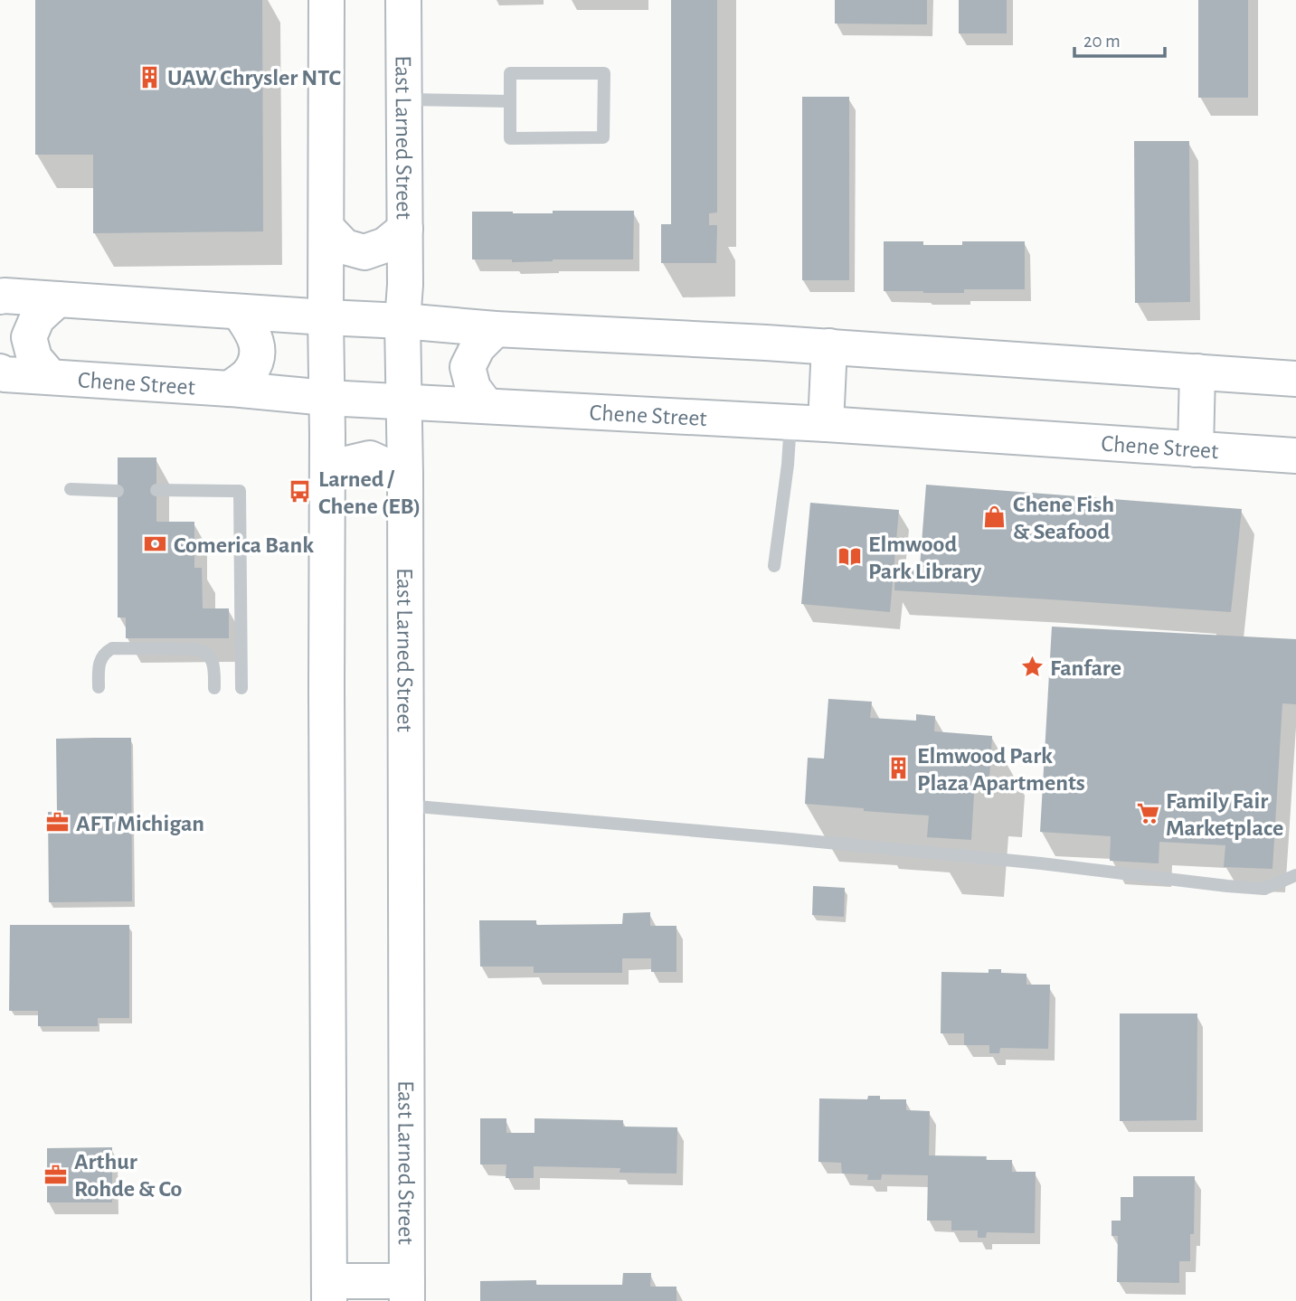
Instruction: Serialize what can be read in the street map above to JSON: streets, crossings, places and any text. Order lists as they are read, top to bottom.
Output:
{
  "streets": {
    "street": ["East Larned Street", "Chene Street"]
  },
  "crossings": [
    ["East Larned Street", "Chene Street"]
  ],
  "places": {
    "building": ["UAW Chrysler NTC", "Elmwood Park Plaza Apartments"],
    "bus stop": ["Larned / Chene (EB)"],
    "shop": ["Chene Fish & Seafood"],
    "bank": ["Comerica Bank"],
    "library": ["Elmwood Park Library"],
    "place": ["Fanfare"],
    "supermarket": ["Family Fair Marketplace"],
    "office": ["AFT Michigan", "Arthur Rohde & Co"]
  },
  "scale_bar": "20 m"
}
